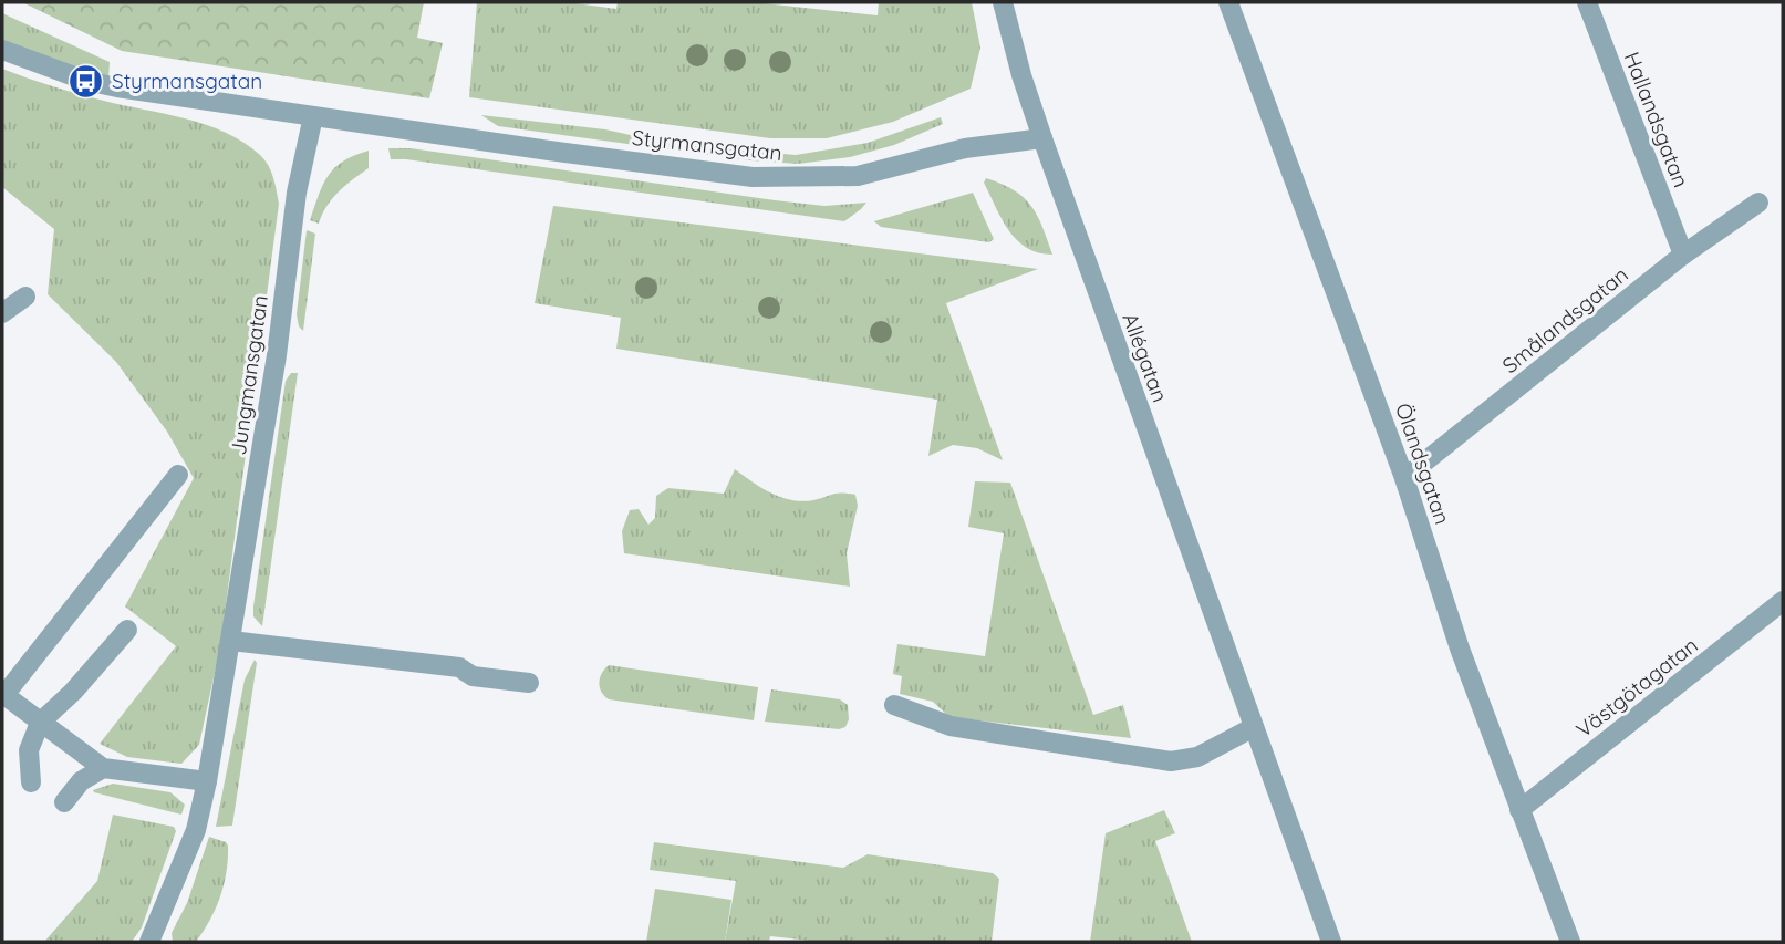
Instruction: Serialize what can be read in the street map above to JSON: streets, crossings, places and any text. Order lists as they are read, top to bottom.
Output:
{
  "streets": {
    "street": [
      "Hallandsgatan",
      "Styrmansgatan",
      "Smålandsgatan",
      "Allégatan",
      "Jungmansgatan",
      "Ölandsgatan",
      "Västgötagatan"
    ]
  },
  "crossings": [
    ["Hallandsgatan", "Smålandsgatan"],
    ["Styrmansgatan", "Allégatan"],
    ["Styrmansgatan", "Jungmansgatan"],
    ["Smålandsgatan", "Ölandsgatan"],
    ["Ölandsgatan", "Västgötagatan"]
  ],
  "places": {
    "bus stop": ["Styrmansgatan"]
  }
}
